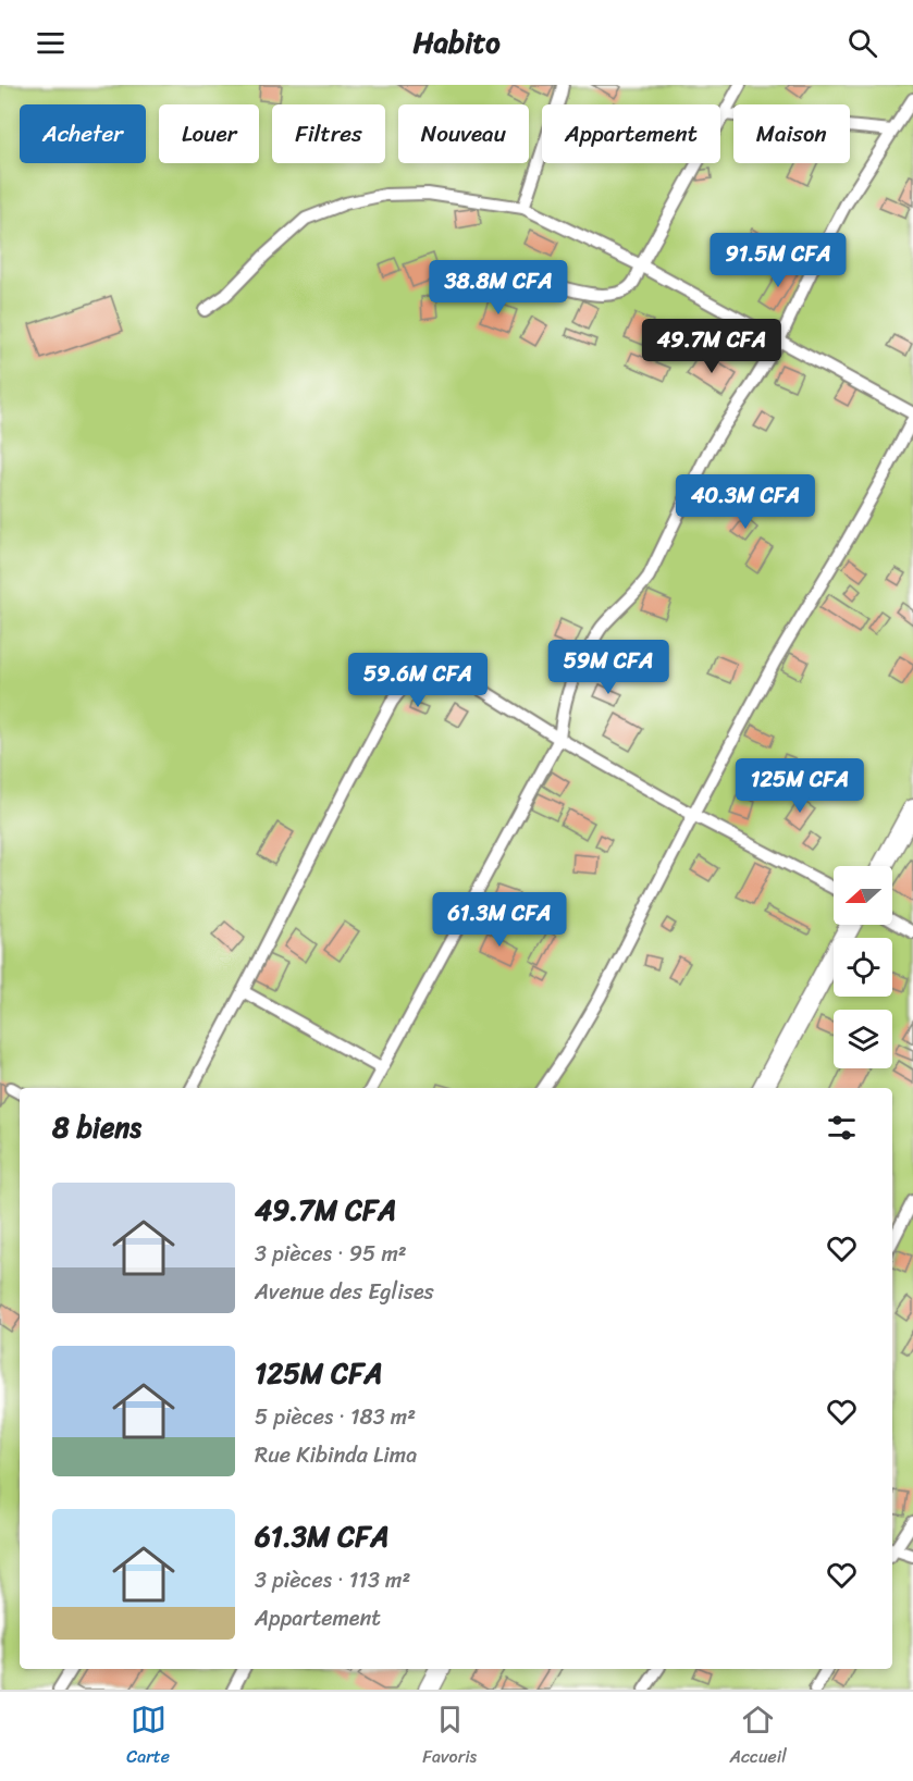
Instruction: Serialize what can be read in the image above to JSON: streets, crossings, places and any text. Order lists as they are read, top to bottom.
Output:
{
  "north": "left",
  "page": {
    "header": "Habito",
    "chip": [
      "Acheter",
      "Louer",
      "Filtres",
      "Nouveau",
      "Appartement",
      "Maison"
    ],
    "price": [
      "91.5M CFA",
      "38.8M CFA",
      "49.7M CFA",
      "40.3M CFA",
      "59M CFA",
      "59.6M CFA",
      "125M CFA",
      "61.3M CFA"
    ],
    "heading": "8 biens",
    "list": [
      {
        "name": "49.7M CFA",
        "note": "3 pièces · 95 m² · Avenue des Eglises"
      },
      {
        "name": "125M CFA",
        "note": "5 pièces · 183 m² · Rue Kibinda Lima"
      },
      {
        "name": "61.3M CFA",
        "note": "3 pièces · 113 m² · Appartement"
      }
    ],
    "tabs": ["Carte", "Favoris", "Accueil"]
  }
}
